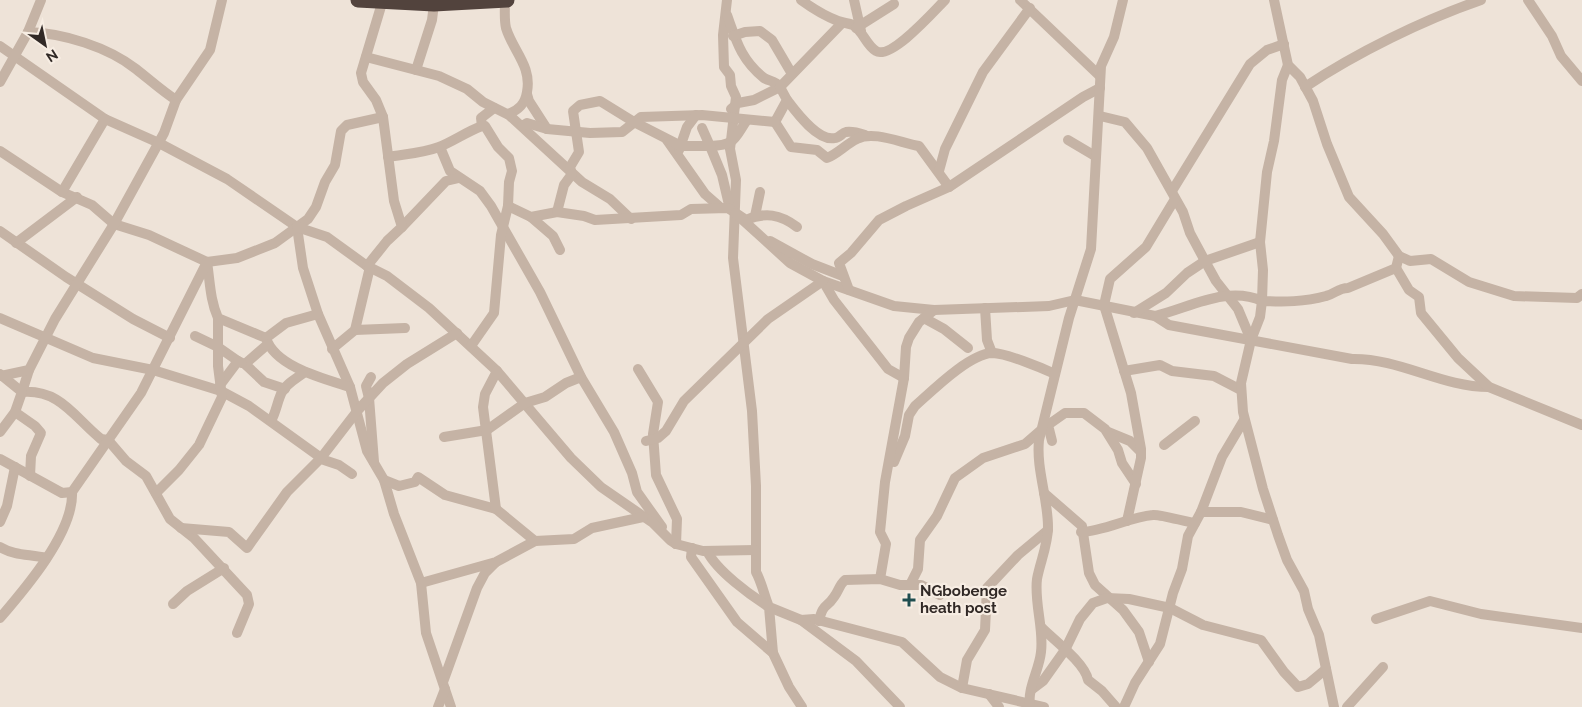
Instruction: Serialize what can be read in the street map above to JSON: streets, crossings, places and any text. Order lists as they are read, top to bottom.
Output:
{
  "places": {
    "health": ["NGbobenge heath post"]
  },
  "north": "bottom right"
}
